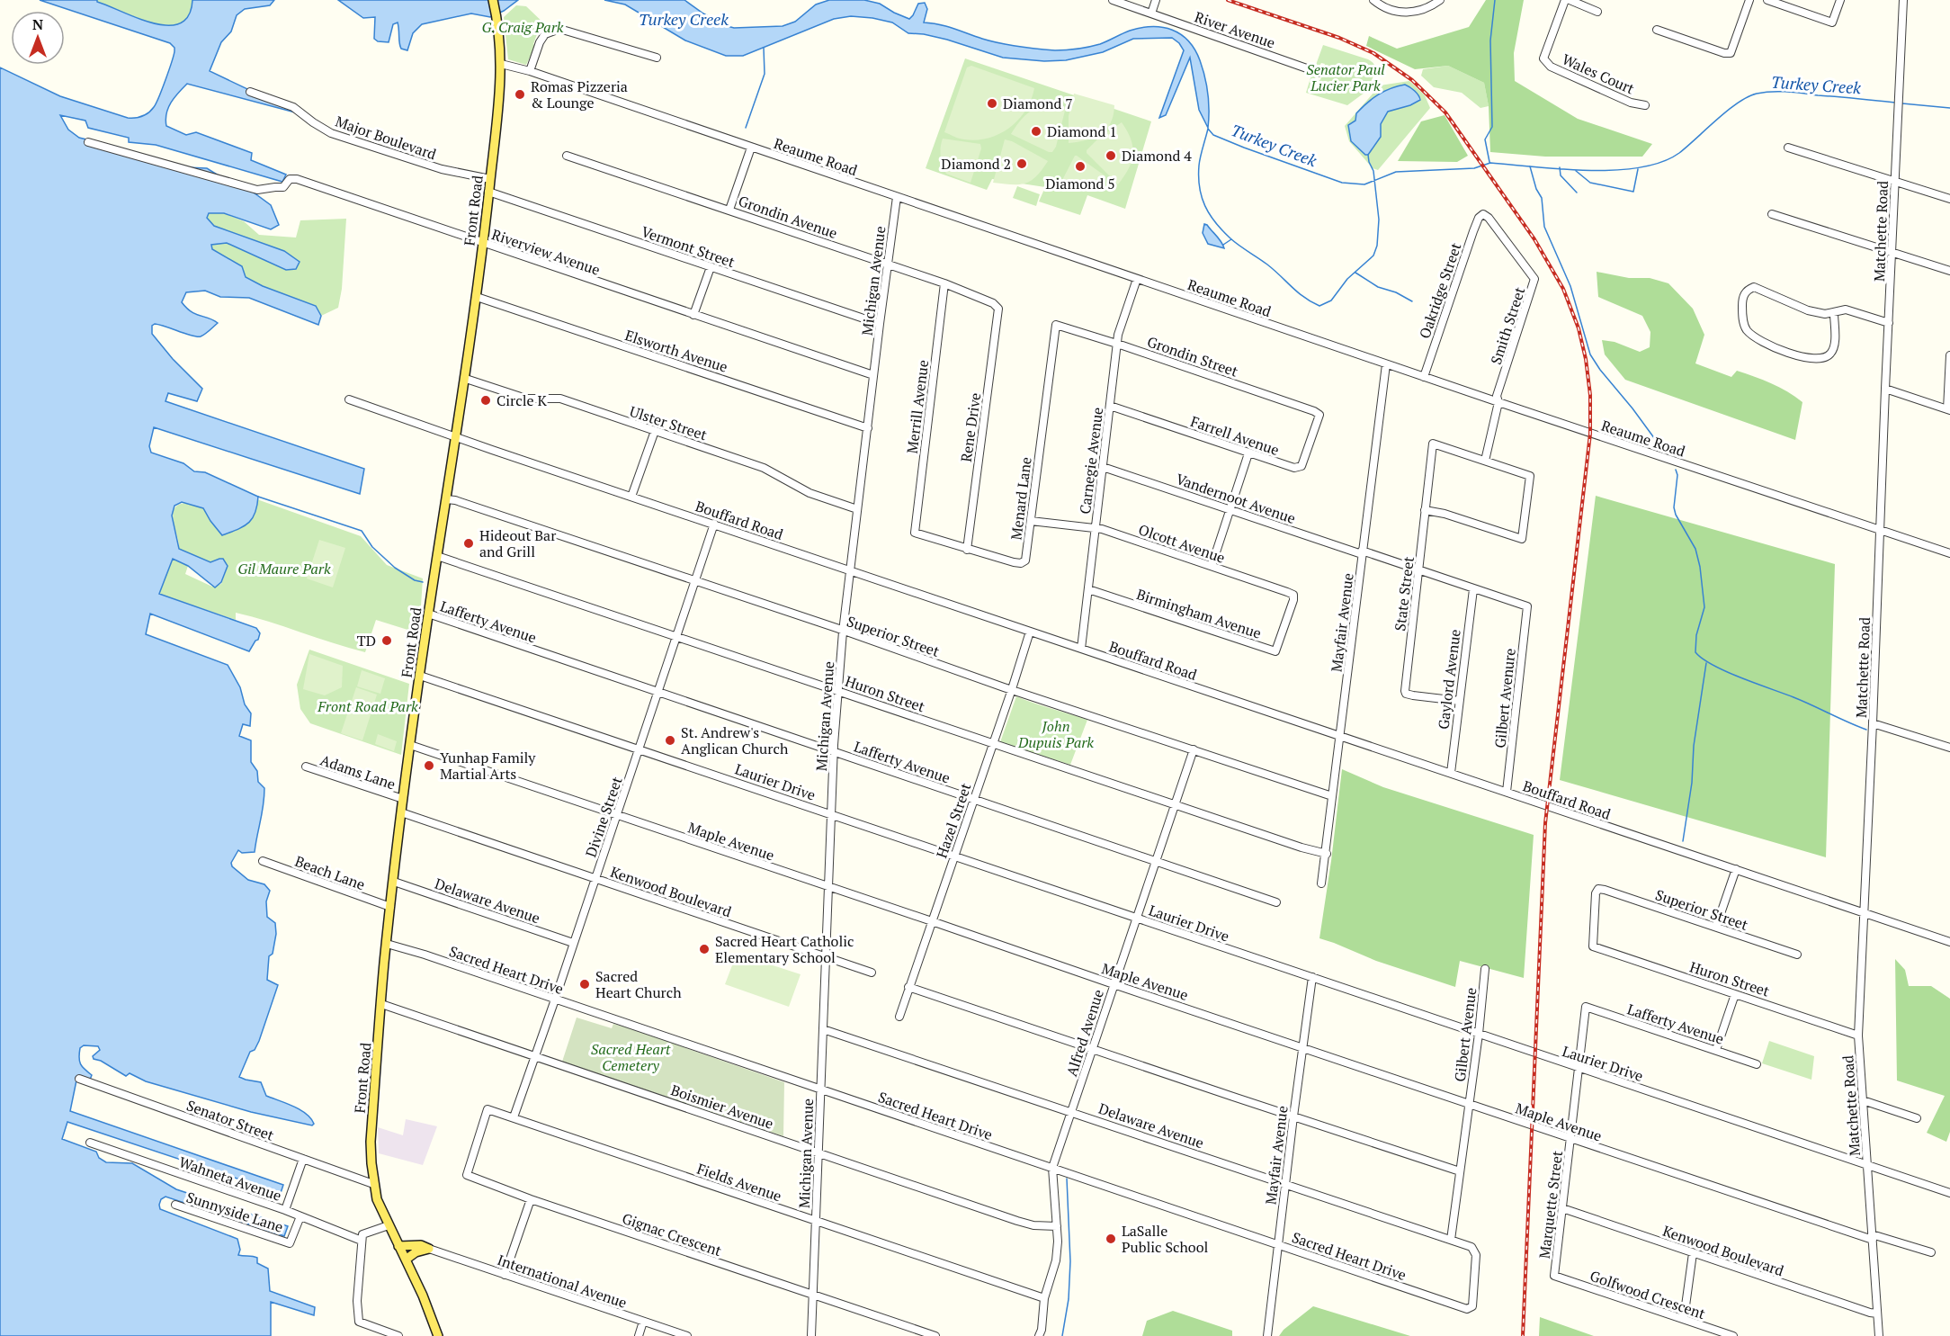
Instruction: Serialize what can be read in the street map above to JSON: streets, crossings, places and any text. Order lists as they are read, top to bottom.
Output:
{
  "streets": {
    "main road": ["Front Road"],
    "street": [
      "River Avenue",
      "Wales Court",
      "Major Boulevard",
      "Reaume Road",
      "Grondin Avenue",
      "Matchette Road",
      "Vermont Street",
      "Riverview Avenue",
      "Michigan Avenue",
      "Oakridge Street",
      "Smith Street",
      "Elsworth Avenue",
      "Grondin Street",
      "Merrill Avenue",
      "Ulster Street",
      "Rene Drive",
      "Farrell Avenue",
      "Carnegie Avenue",
      "Menard Lane",
      "Vandernoot Avenue",
      "Bouffard Road",
      "Olcott Avenue",
      "State Street",
      "Birmingham Avenue",
      "Lafferty Avenue",
      "Mayfair Avenue",
      "Superior Street",
      "Gaylord Avenue",
      "Huron Street",
      "Gilbert Avenure",
      "Adams Lane",
      "Laurier Drive",
      "Divine Street",
      "Hazel Street",
      "Maple Avenue",
      "Beach Lane",
      "Kenwood Boulevard",
      "Delaware Avenue",
      "Sacred Heart Drive",
      "Alfred Avenue",
      "Gilbert Avenue",
      "Boismier Avenue",
      "Senator Street",
      "Wahneta Avenue",
      "Fields Avenue",
      "Marquette Street",
      "Sunnyside Lane",
      "Gignac Crescent",
      "International Avenue",
      "Golfwood Crescent"
    ]
  },
  "crossings": [
    ["Major Boulevard", "Front Road"],
    ["Reaume Road", "Front Road"],
    ["Reaume Road", "Matchette Road"],
    ["Reaume Road", "Michigan Avenue"],
    ["Reaume Road", "Oakridge Street"],
    ["Reaume Road", "Smith Street"],
    ["Reaume Road", "Carnegie Avenue"],
    ["Reaume Road", "Mayfair Avenue"],
    ["Front Road", "Vermont Street"],
    ["Front Road", "Riverview Avenue"],
    ["Front Road", "Elsworth Avenue"],
    ["Front Road", "Ulster Street"],
    ["Front Road", "Bouffard Road"],
    ["Front Road", "Lafferty Avenue"],
    ["Front Road", "Superior Street"],
    ["Front Road", "Huron Street"],
    ["Front Road", "Adams Lane"],
    ["Front Road", "Laurier Drive"],
    ["Front Road", "Maple Avenue"],
    ["Front Road", "Beach Lane"],
    ["Front Road", "Kenwood Boulevard"],
    ["Front Road", "Delaware Avenue"],
    ["Front Road", "Sacred Heart Drive"],
    ["Front Road", "Boismier Avenue"],
    ["Front Road", "Senator Street"],
    ["Grondin Avenue", "Michigan Avenue"],
    ["Grondin Avenue", "Merrill Avenue"],
    ["Grondin Avenue", "Rene Drive"],
    ["Matchette Road", "Bouffard Road"],
    ["Matchette Road", "Huron Street"],
    ["Matchette Road", "Laurier Drive"],
    ["Matchette Road", "Maple Avenue"],
    ["Matchette Road", "Kenwood Boulevard"],
    ["Vermont Street", "Michigan Avenue"],
    ["Riverview Avenue", "Michigan Avenue"],
    ["Michigan Avenue", "Elsworth Avenue"],
    ["Michigan Avenue", "Ulster Street"],
    ["Michigan Avenue", "Bouffard Road"],
    ["Michigan Avenue", "Lafferty Avenue"],
    ["Michigan Avenue", "Superior Street"],
    ["Michigan Avenue", "Huron Street"],
    ["Michigan Avenue", "Laurier Drive"],
    ["Michigan Avenue", "Maple Avenue"],
    ["Michigan Avenue", "Kenwood Boulevard"],
    ["Michigan Avenue", "Delaware Avenue"],
    ["Michigan Avenue", "Sacred Heart Drive"],
    ["Michigan Avenue", "Boismier Avenue"],
    ["Michigan Avenue", "Fields Avenue"],
    ["Michigan Avenue", "Gignac Crescent"],
    ["Oakridge Street", "Smith Street"],
    ["Smith Street", "State Street"],
    ["Grondin Street", "Farrell Avenue"],
    ["Grondin Street", "Carnegie Avenue"],
    ["Grondin Street", "Menard Lane"],
    ["Merrill Avenue", "Menard Lane"],
    ["Rene Drive", "Menard Lane"],
    ["Farrell Avenue", "Carnegie Avenue"],
    ["Carnegie Avenue", "Vandernoot Avenue"],
    ["Carnegie Avenue", "Bouffard Road"],
    ["Carnegie Avenue", "Olcott Avenue"],
    ["Carnegie Avenue", "Birmingham Avenue"],
    ["Menard Lane", "Olcott Avenue"],
    ["Vandernoot Avenue", "State Street"],
    ["Vandernoot Avenue", "Mayfair Avenue"],
    ["Vandernoot Avenue", "Gaylord Avenue"],
    ["Vandernoot Avenue", "Gilbert Avenure"],
    ["Bouffard Road", "Mayfair Avenue"],
    ["Bouffard Road", "Gaylord Avenue"],
    ["Bouffard Road", "Gilbert Avenure"],
    ["Bouffard Road", "Divine Street"],
    ["Bouffard Road", "Hazel Street"],
    ["Olcott Avenue", "Birmingham Avenue"],
    ["State Street", "Gaylord Avenue"],
    ["Lafferty Avenue", "Divine Street"],
    ["Lafferty Avenue", "Hazel Street"],
    ["Lafferty Avenue", "Alfred Avenue"],
    ["Lafferty Avenue", "Marquette Street"],
    ["Mayfair Avenue", "Superior Street"],
    ["Mayfair Avenue", "Huron Street"],
    ["Mayfair Avenue", "Laurier Drive"],
    ["Mayfair Avenue", "Maple Avenue"],
    ["Mayfair Avenue", "Delaware Avenue"],
    ["Mayfair Avenue", "Sacred Heart Drive"],
    ["Superior Street", "Huron Street"],
    ["Superior Street", "Divine Street"],
    ["Superior Street", "Hazel Street"],
    ["Superior Street", "Alfred Avenue"],
    ["Huron Street", "Divine Street"],
    ["Huron Street", "Hazel Street"],
    ["Huron Street", "Alfred Avenue"],
    ["Laurier Drive", "Divine Street"],
    ["Laurier Drive", "Hazel Street"],
    ["Laurier Drive", "Alfred Avenue"],
    ["Laurier Drive", "Gilbert Avenue"],
    ["Laurier Drive", "Marquette Street"],
    ["Divine Street", "Maple Avenue"],
    ["Divine Street", "Kenwood Boulevard"],
    ["Divine Street", "Delaware Avenue"],
    ["Divine Street", "Sacred Heart Drive"],
    ["Divine Street", "Boismier Avenue"],
    ["Divine Street", "Fields Avenue"],
    ["Hazel Street", "Maple Avenue"],
    ["Maple Avenue", "Alfred Avenue"],
    ["Maple Avenue", "Gilbert Avenue"],
    ["Maple Avenue", "Marquette Street"],
    ["Kenwood Boulevard", "Marquette Street"],
    ["Delaware Avenue", "Sacred Heart Drive"],
    ["Delaware Avenue", "Alfred Avenue"],
    ["Delaware Avenue", "Gilbert Avenue"],
    ["Sacred Heart Drive", "Alfred Avenue"],
    ["Alfred Avenue", "Boismier Avenue"],
    ["Alfred Avenue", "Fields Avenue"],
    ["Wahneta Avenue", "Sunnyside Lane"],
    ["Fields Avenue", "Gignac Crescent"],
    ["Marquette Street", "Golfwood Crescent"]
  ],
  "water": ["Turkey Creek"],
  "parks": [
    "G. Craig Park",
    "Senator Paul Lucier Park",
    "Gil Maure Park",
    "Front Road Park",
    "John Dupuis Park",
    "Sacred Heart Cemetery"
  ],
  "places": [
    "Romas Pizzeria & Lounge",
    "Diamond 7",
    "Diamond 1",
    "Diamond 4",
    "Diamond 2",
    "Diamond 5",
    "Circle K",
    "Hideout Bar and Grill",
    "TD",
    "St. Andrew's Anglican Church",
    "Yunhap Family Martial Arts",
    "Sacred Heart Catholic Elementary School",
    "Sacred Heart Church",
    "LaSalle Public School"
  ],
  "north": "top"
}
